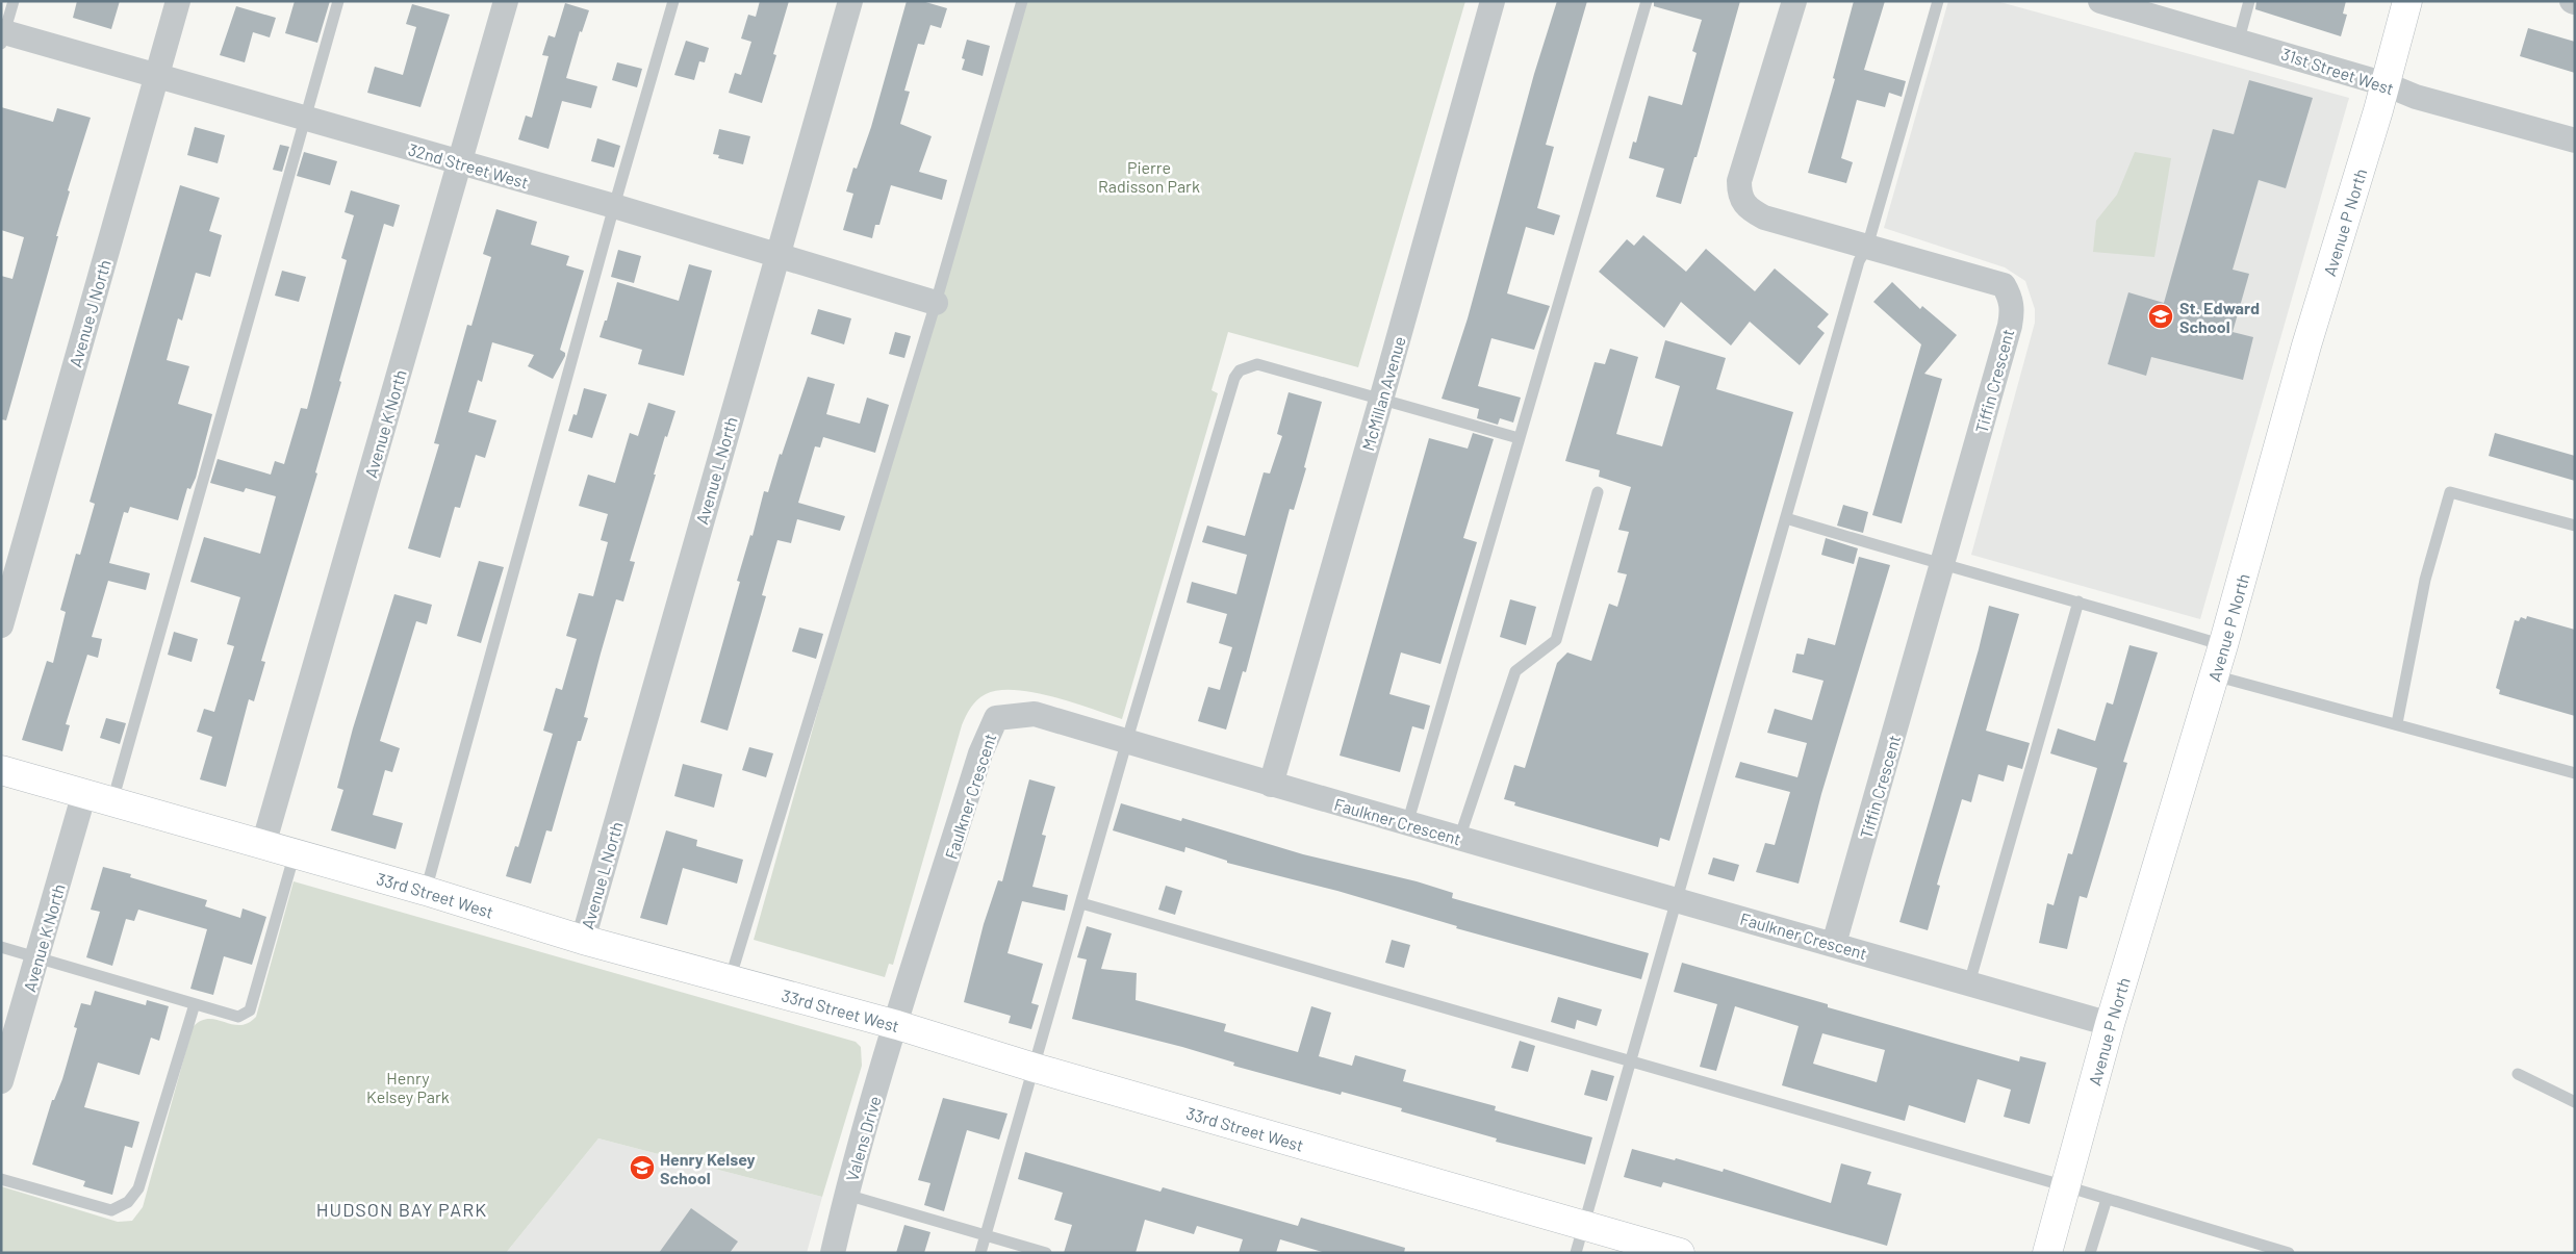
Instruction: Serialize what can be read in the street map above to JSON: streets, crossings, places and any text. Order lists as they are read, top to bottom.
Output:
{
  "streets": {
    "main road": ["Avenue P North", "33rd Street West"],
    "street": [
      "31st Street West",
      "32nd Street West",
      "Avenue J North",
      "Tiffin Crescent",
      "McMillan Avenue",
      "Avenue K North",
      "Avenue L North",
      "Faulkner Crescent",
      "Valens Drive"
    ]
  },
  "crossings": [
    ["31st Street West", "Avenue P North"],
    ["32nd Street West", "Avenue J North"],
    ["32nd Street West", "Avenue K North"],
    ["32nd Street West", "Avenue L North"],
    ["Avenue P North", "Faulkner Crescent"],
    ["Tiffin Crescent", "Faulkner Crescent"],
    ["McMillan Avenue", "Faulkner Crescent"],
    ["Avenue K North", "33rd Street West"],
    ["Avenue L North", "33rd Street West"],
    ["Faulkner Crescent", "33rd Street West"],
    ["Faulkner Crescent", "Valens Drive"],
    ["33rd Street West", "Valens Drive"]
  ],
  "districts": ["HUDSON BAY PARK"],
  "parks": ["Pierre Radisson Park", "Henry Kelsey Park"],
  "places": {
    "school or university": ["St. Edward School", "Henry Kelsey School"]
  }
}
